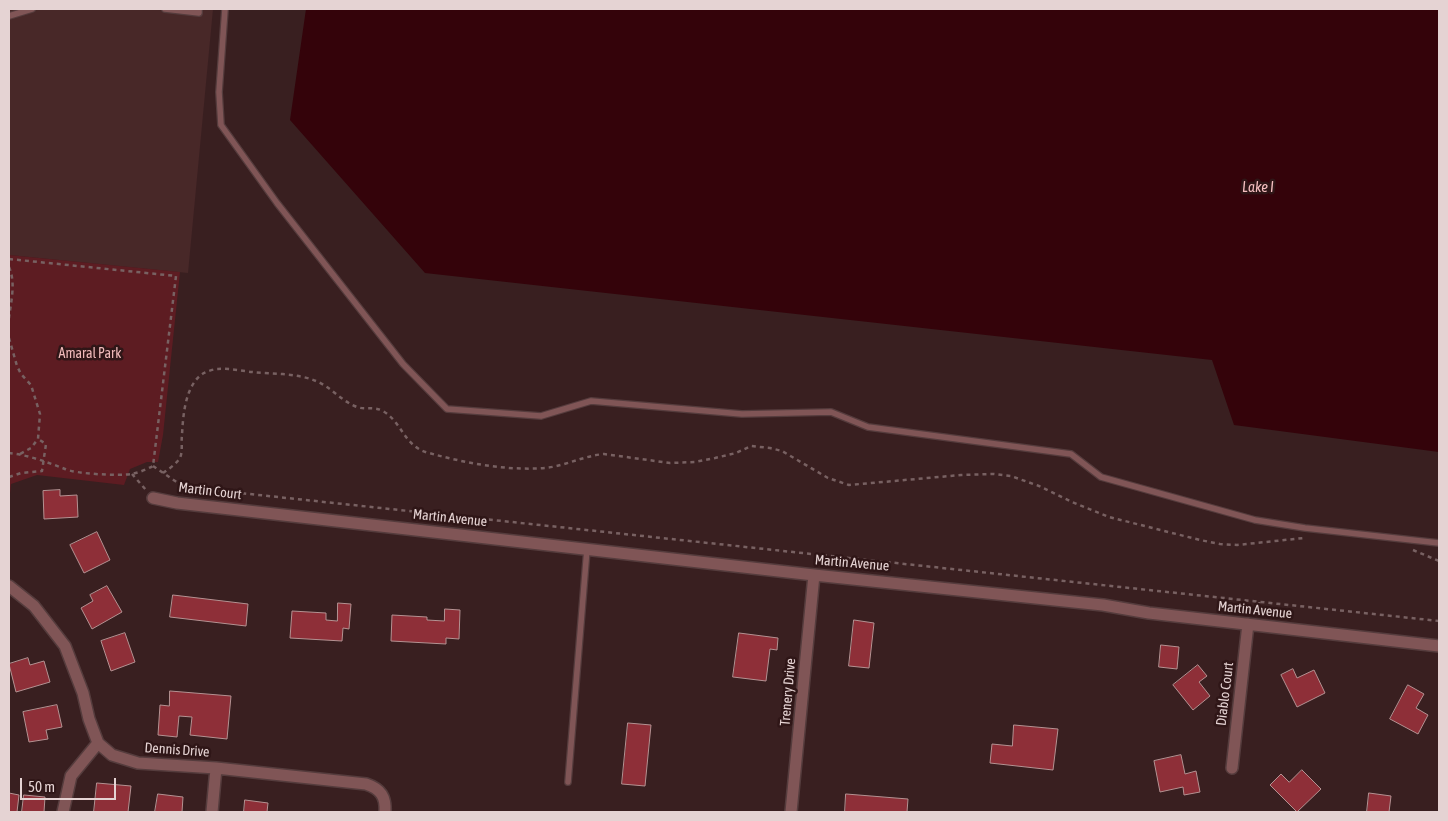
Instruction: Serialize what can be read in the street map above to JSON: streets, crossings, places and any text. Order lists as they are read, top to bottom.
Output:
{
  "streets": {
    "street": [
      "Martin Court",
      "Martin Avenue",
      "Trenery Drive",
      "Diablo Court",
      "Dennis Drive"
    ]
  },
  "crossings": [
    ["Martin Court", "Martin Avenue"],
    ["Martin Avenue", "Trenery Drive"],
    ["Martin Avenue", "Diablo Court"]
  ],
  "water": ["Lake I"],
  "parks": ["Amaral Park"],
  "scale_bar": "50 m"
}
